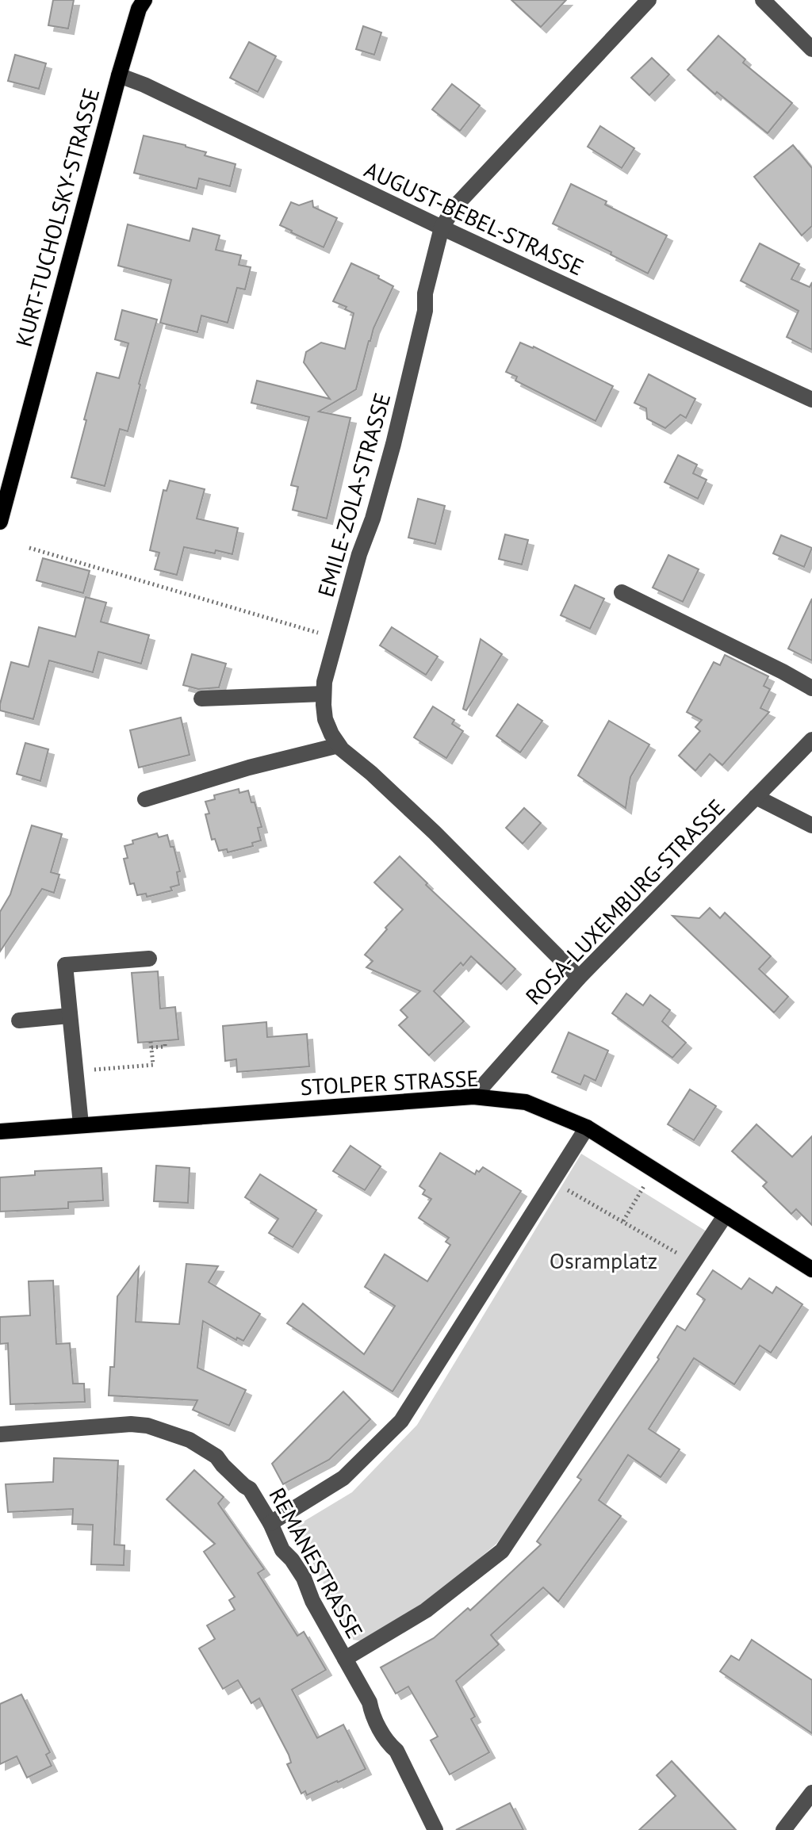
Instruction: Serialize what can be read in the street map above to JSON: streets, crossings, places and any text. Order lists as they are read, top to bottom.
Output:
{
  "streets": {
    "main road": ["KURT-TUCHOLSKY-STRASSE", "STOLPER STRASSE"],
    "street": [
      "AUGUST-BEBEL-STRASSE",
      "EMILE-ZOLA-STRASSE",
      "ROSA-LUXEMBURG-STRASSE",
      "REMANESTRASSE"
    ]
  },
  "crossings": [
    ["KURT-TUCHOLSKY-STRASSE", "AUGUST-BEBEL-STRASSE"],
    ["AUGUST-BEBEL-STRASSE", "EMILE-ZOLA-STRASSE"],
    ["EMILE-ZOLA-STRASSE", "ROSA-LUXEMBURG-STRASSE"],
    ["ROSA-LUXEMBURG-STRASSE", "STOLPER STRASSE"]
  ],
  "parks": ["Osramplatz"]
}
